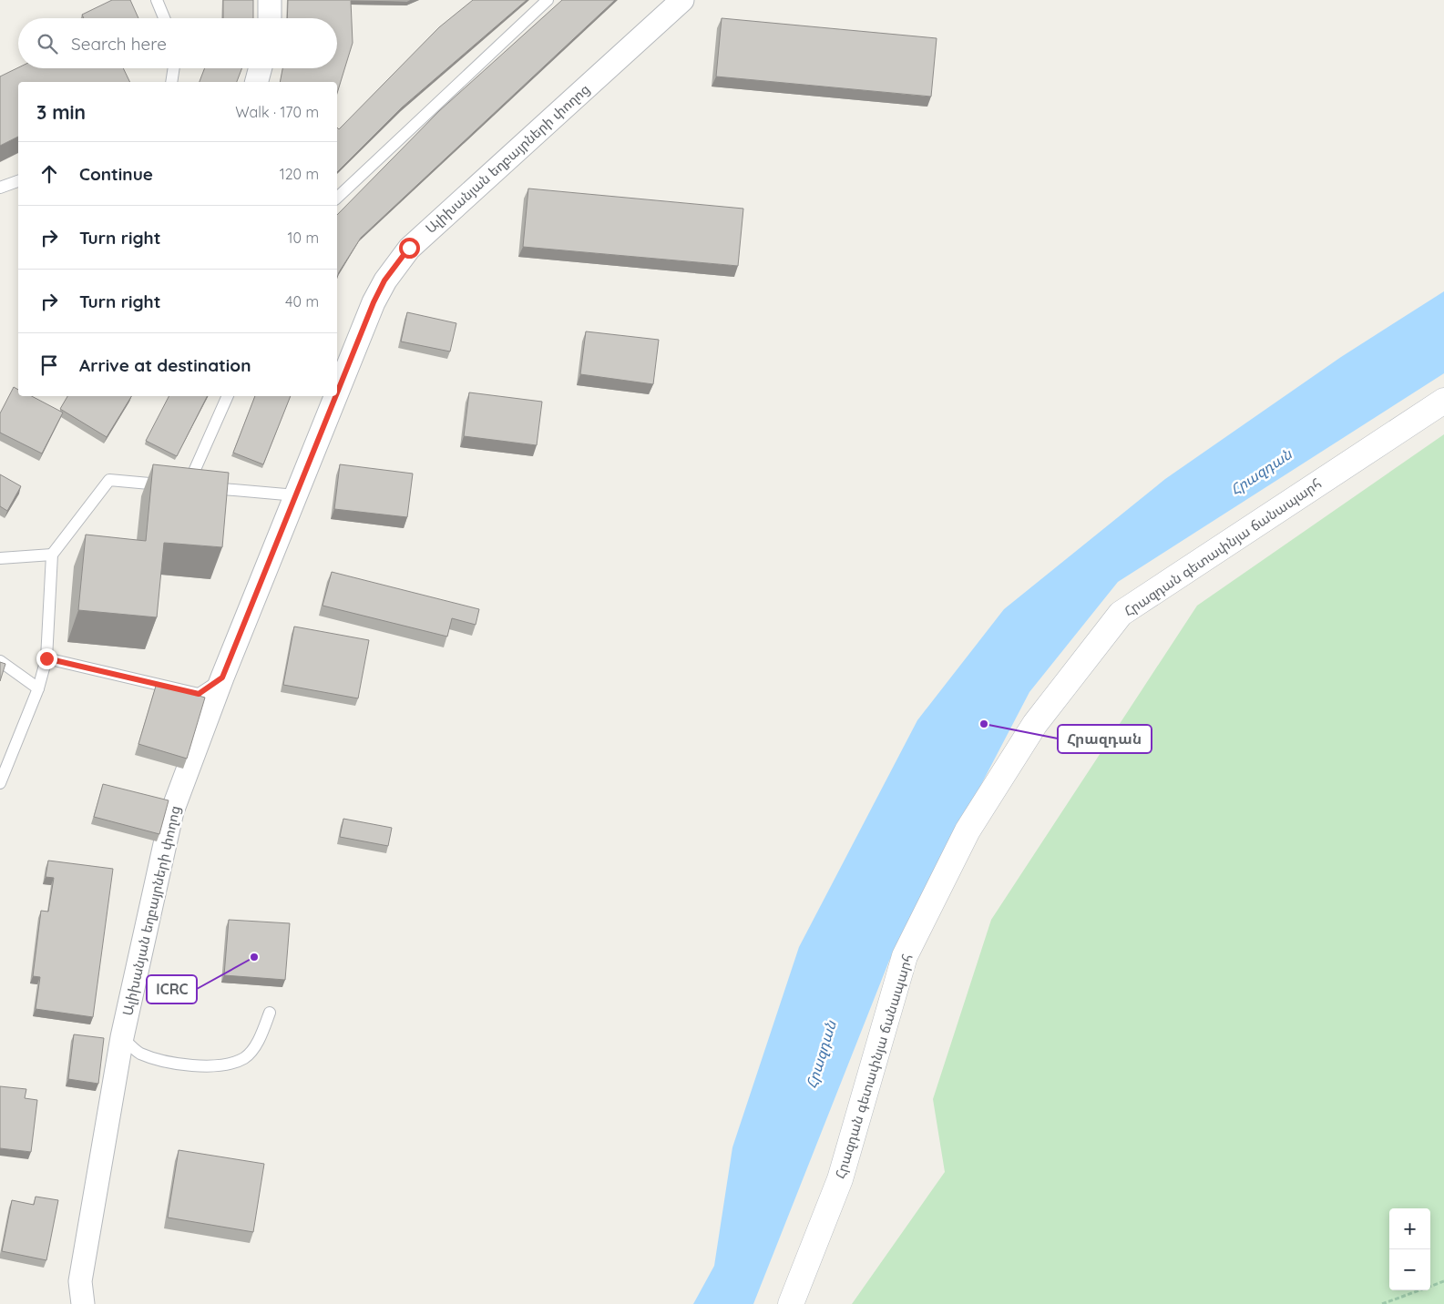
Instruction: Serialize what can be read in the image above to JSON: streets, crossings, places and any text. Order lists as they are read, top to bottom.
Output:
{
  "streets": {
    "street": ["Ալիխանյան եղբայրների փողոց", "Հրազդան գետափնյա ճանապարհ"]
  },
  "water": ["Հրազդան"],
  "places": ["Հրազդան", "ICRC"],
  "page": {
    "search": "Search here",
    "heading": ["3 min", "Walk · 170 m"],
    "list": [
      ["Continue", "120 m"],
      ["Turn right", "10 m"],
      ["Turn right", "40 m"],
      "Arrive at destination"
    ],
    "map_buttons": ["+", "−"]
  }
}
